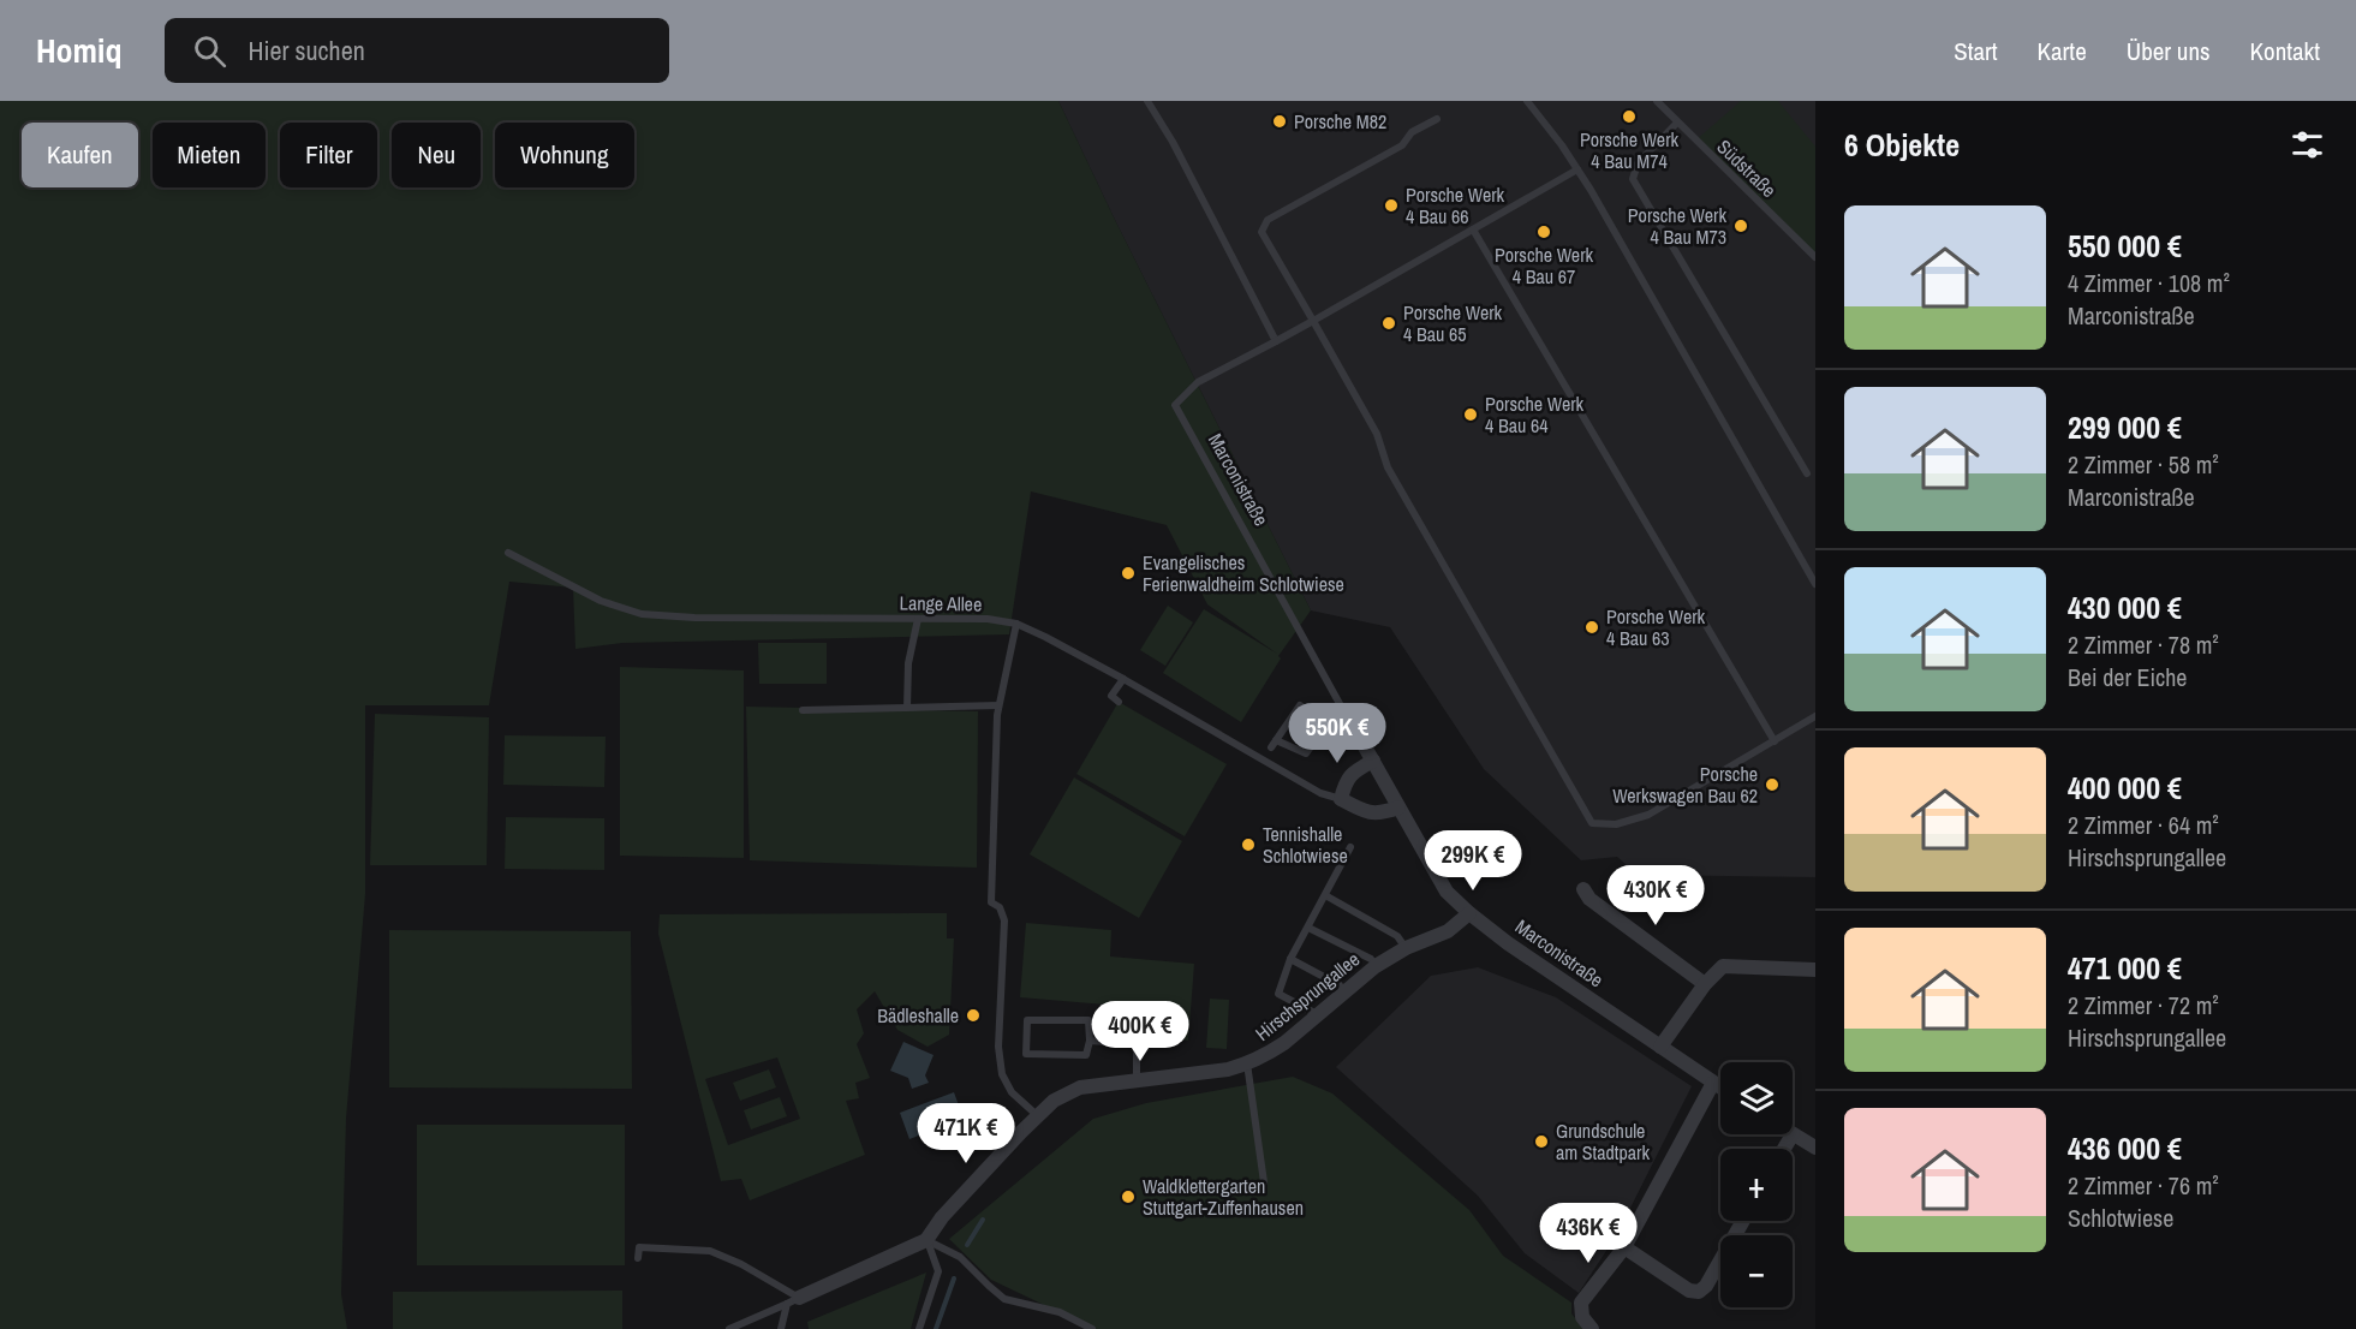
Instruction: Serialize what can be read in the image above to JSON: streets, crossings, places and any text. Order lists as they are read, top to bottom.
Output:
{
  "streets": {
    "street": ["Marconistraße", "Hirschsprungallee"],
    "lane": ["Südstraße", "Lange Allee"]
  },
  "crossings": [
    ["Marconistraße", "Hirschsprungallee"]
  ],
  "places": [
    "Porsche Werk 4 Bau M74",
    "Porsche M82",
    "Porsche Werk 4 Bau 66",
    "Porsche Werk 4 Bau M73",
    "Porsche Werk 4 Bau 67",
    "Porsche Werk 4 Bau 65",
    "Porsche Werk 4 Bau 64",
    "Evangelisches Ferienwaldheim Schlotwiese",
    "Porsche Werk 4 Bau 63",
    "Porsche Werkswagen Bau 62",
    "Tennishalle Schlotwiese",
    "Bädleshalle",
    "Grundschule am Stadtpark",
    "Waldklettergarten Stuttgart-Zuffenhausen"
  ],
  "page": {
    "header": "Homiq",
    "search": "Hier suchen",
    "nav": [
      "Start",
      "Karte",
      "Über uns",
      "Kontakt"
    ],
    "heading": "6 Objekte",
    "chip": [
      "Kaufen",
      "Mieten",
      "Filter",
      "Neu",
      "Wohnung"
    ],
    "list": [
      {
        "name": "550 000 €",
        "note": "4 Zimmer · 108 m² · Marconistraße"
      },
      {
        "name": "299 000 €",
        "note": "2 Zimmer · 58 m² · Marconistraße"
      },
      {
        "name": "430 000 €",
        "note": "2 Zimmer · 78 m² · Bei der Eiche"
      },
      {
        "name": "400 000 €",
        "note": "2 Zimmer · 64 m² · Hirschsprungallee"
      },
      {
        "name": "471 000 €",
        "note": "2 Zimmer · 72 m² · Hirschsprungallee"
      },
      {
        "name": "436 000 €",
        "note": "2 Zimmer · 76 m² · Schlotwiese"
      }
    ],
    "price": [
      "550K €",
      "299K €",
      "430K €",
      "400K €",
      "471K €",
      "436K €"
    ],
    "map_buttons": ["+", "−"]
  }
}
